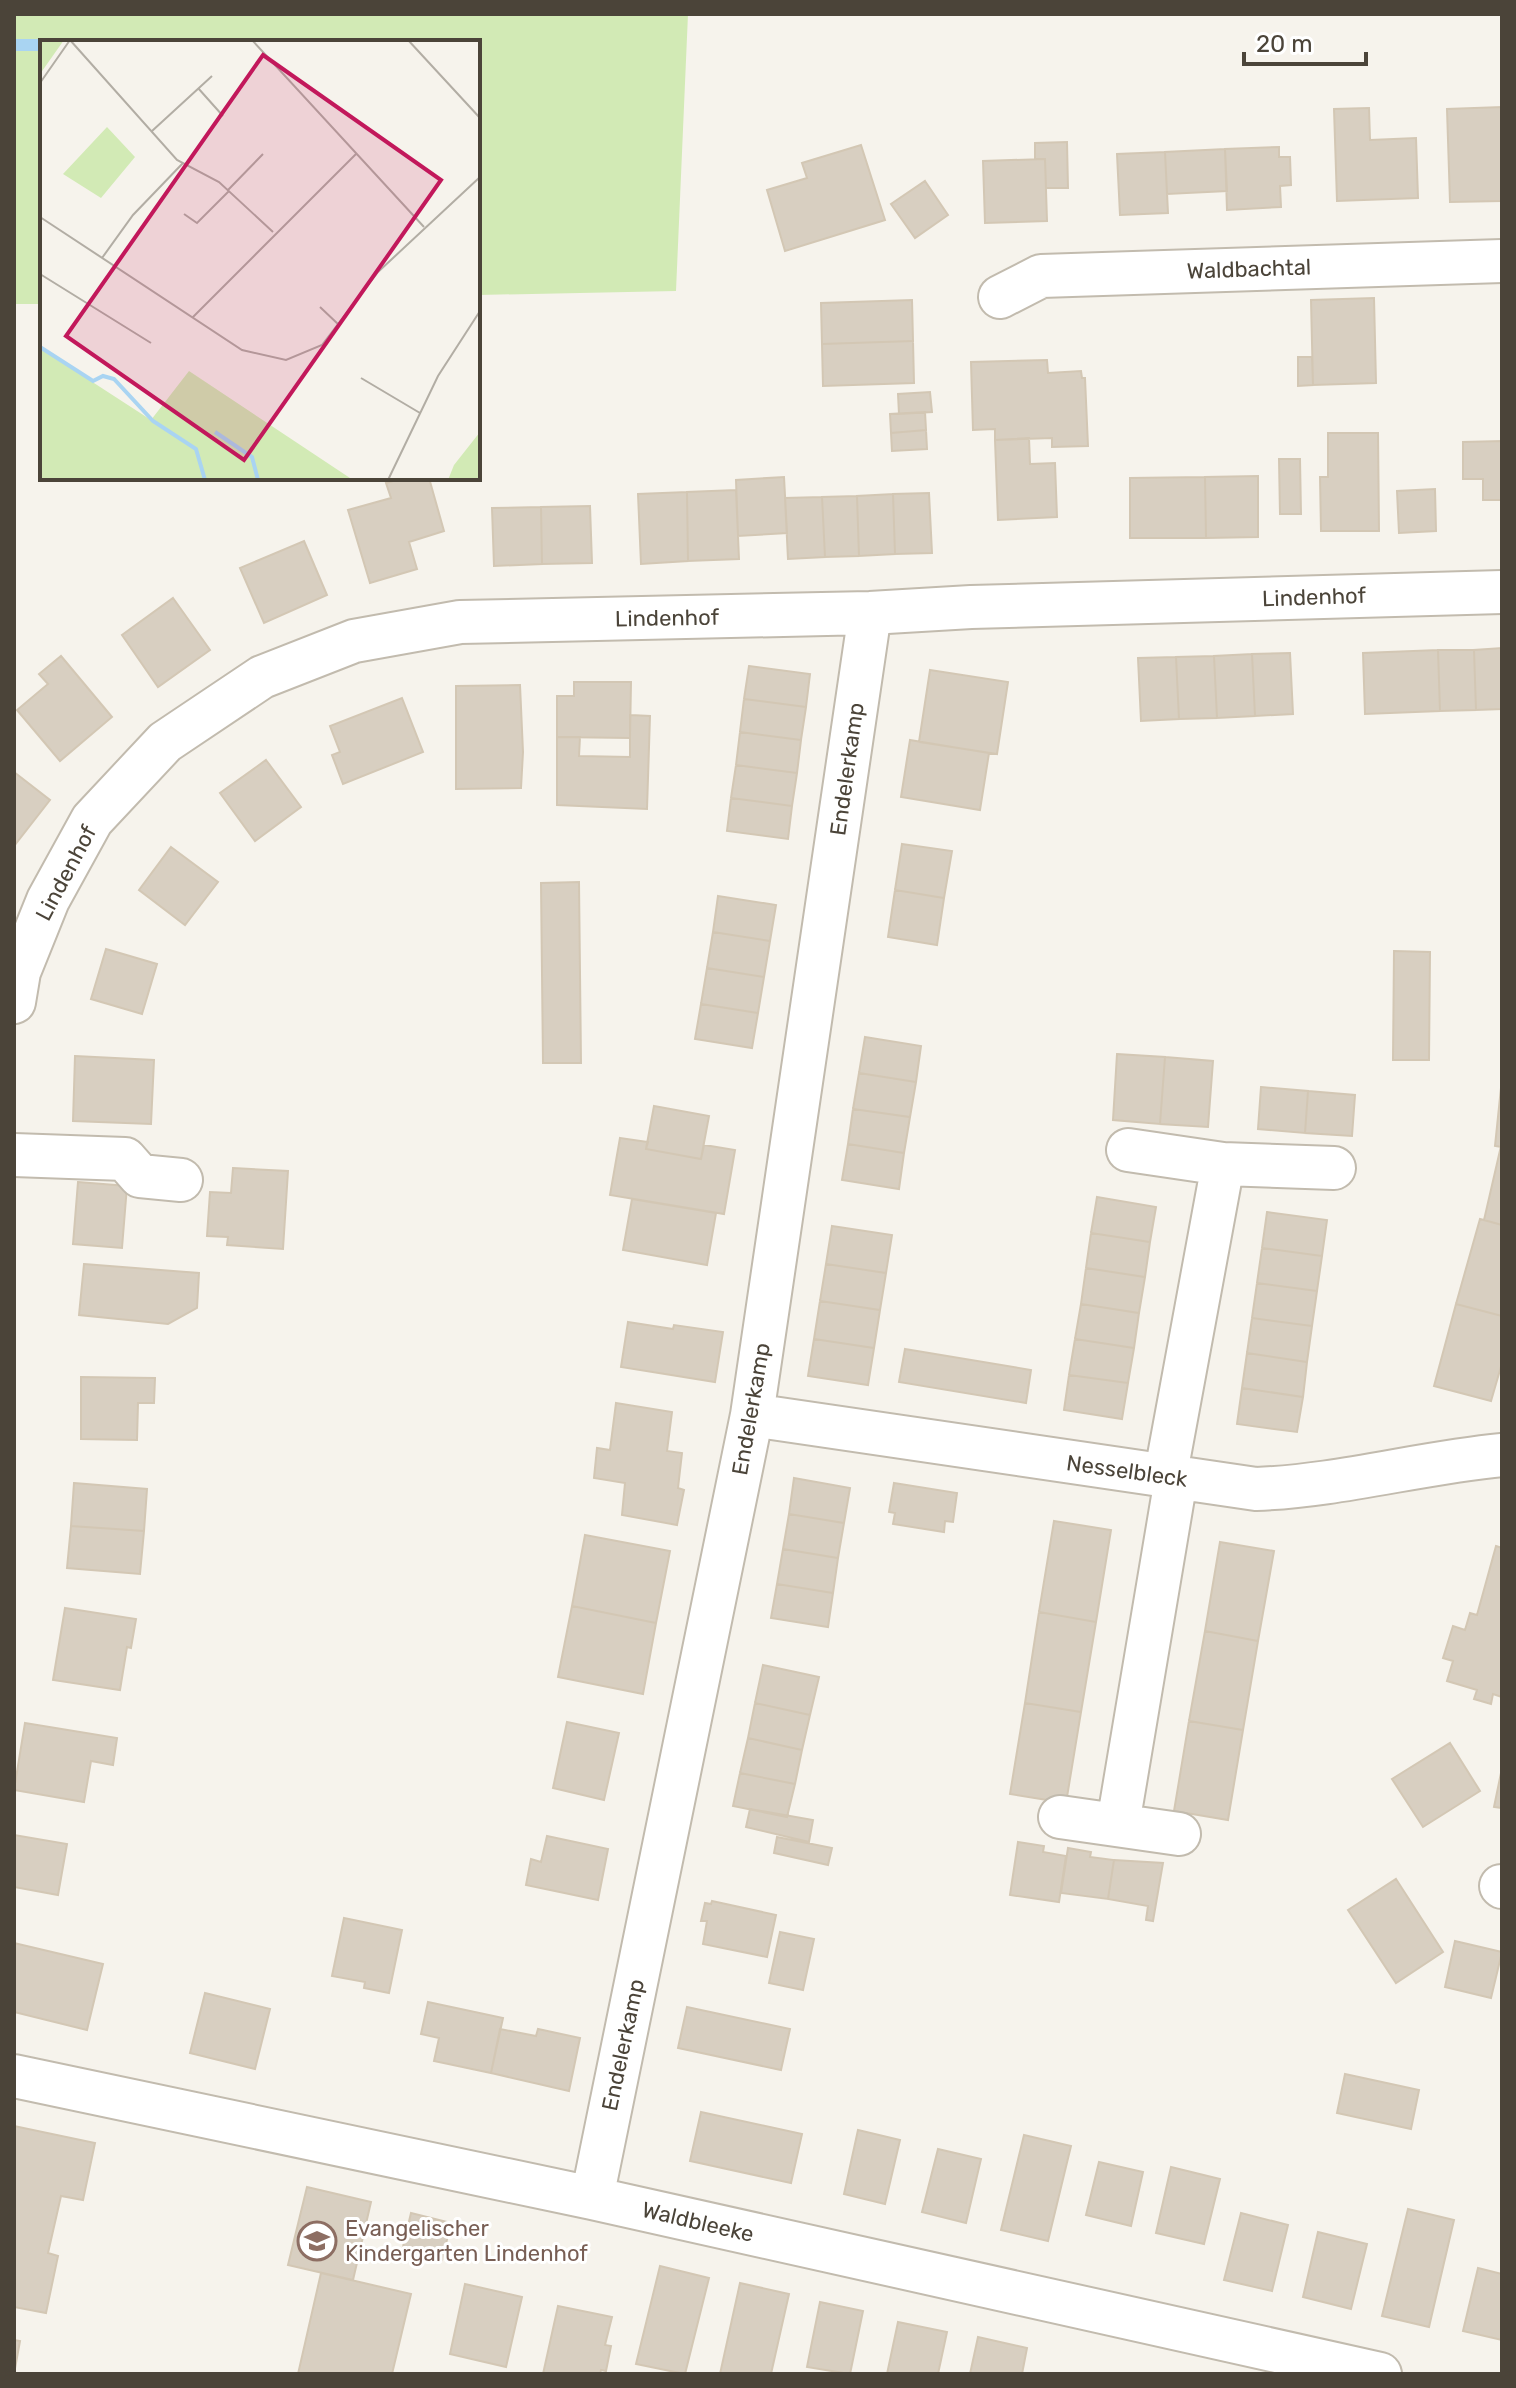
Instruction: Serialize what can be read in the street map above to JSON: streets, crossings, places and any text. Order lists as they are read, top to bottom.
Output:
{
  "streets": {
    "street": [
      "Waldbachtal",
      "Lindenhof",
      "Endelerkamp",
      "Nesselbleck",
      "Waldbleeke"
    ]
  },
  "crossings": [
    ["Lindenhof", "Endelerkamp"],
    ["Endelerkamp", "Nesselbleck"],
    ["Endelerkamp", "Waldbleeke"]
  ],
  "places": {
    "school or university": ["Evangelischer Kindergarten Lindenhof"]
  },
  "scale_bar": "20 m"
}
